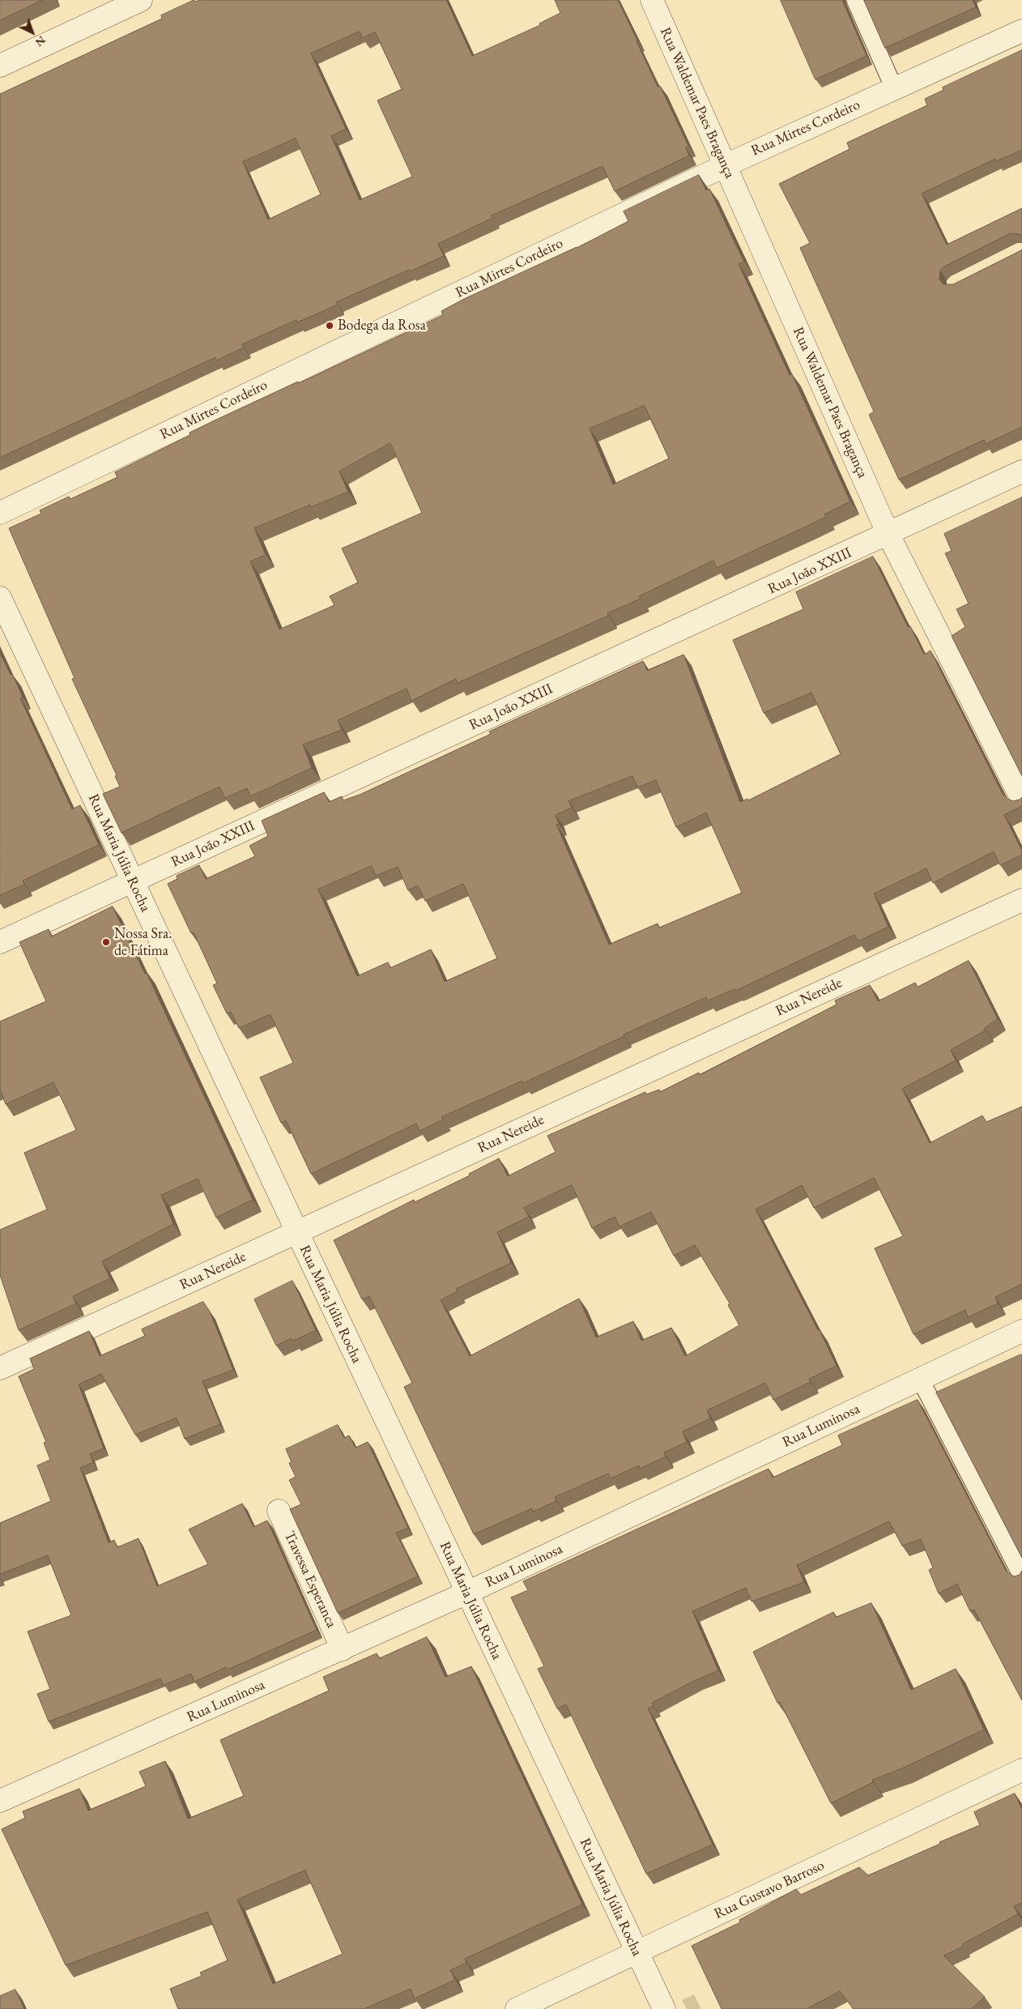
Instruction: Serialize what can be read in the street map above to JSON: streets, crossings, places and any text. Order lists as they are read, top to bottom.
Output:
{
  "streets": {
    "street": [
      "Rua Waldemar Paes Bragança",
      "Rua Mirtes Cordeiro",
      "Rua João XXIII",
      "Rua Maria Júlia Rocha",
      "Rua Nereide",
      "Rua Luminosa",
      "Travessa Esperanca",
      "Rua Gustavo Barroso"
    ]
  },
  "crossings": [
    ["Rua Waldemar Paes Bragança", "Rua Mirtes Cordeiro"],
    ["Rua Waldemar Paes Bragança", "Rua João XXIII"],
    ["Rua João XXIII", "Rua Maria Júlia Rocha"],
    ["Rua Maria Júlia Rocha", "Rua Nereide"],
    ["Rua Maria Júlia Rocha", "Rua Luminosa"],
    ["Rua Maria Júlia Rocha", "Rua Gustavo Barroso"],
    ["Rua Luminosa", "Travessa Esperanca"]
  ],
  "places": ["Bodega da Rosa", "Nossa Sra. de Fátima"],
  "north": "bottom right"
}
